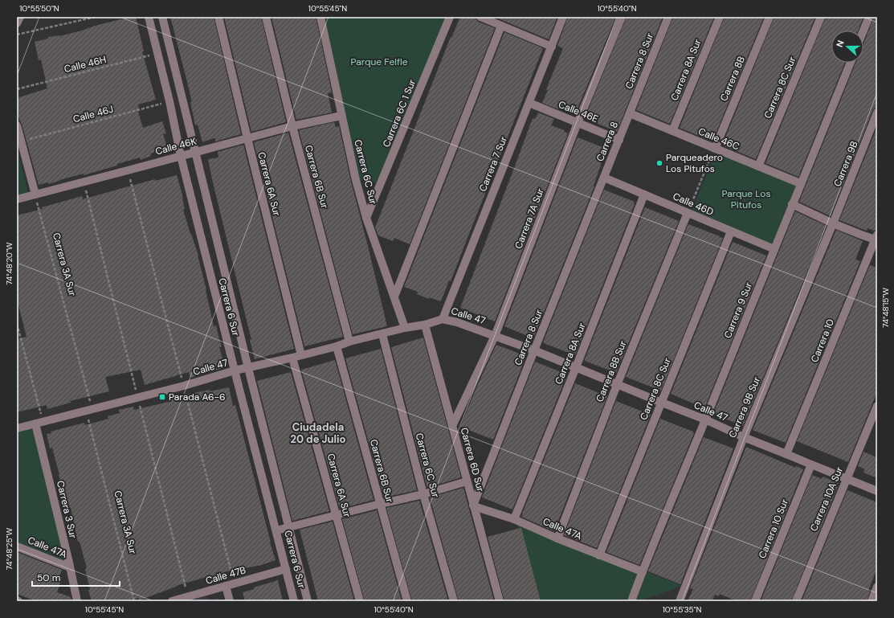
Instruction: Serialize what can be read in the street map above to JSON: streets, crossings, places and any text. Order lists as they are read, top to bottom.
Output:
{
  "streets": {
    "street": [
      "Carrera 8 Sur",
      "Carrera 8A Sur",
      "Carrera 8B",
      "Carrera 8C Sur",
      "Calle 46E",
      "Carrera 6C 1 Sur",
      "Calle 46C",
      "Carrera 8",
      "Calle 46K",
      "Carrera 7 Sur",
      "Carrera 9B",
      "Carrera 6C Sur",
      "Carrera 6B Sur",
      "Carrera 6A Sur",
      "Calle 46D",
      "Carrera 7A Sur",
      "Carrera 6 Sur",
      "Carrera 9 Sur",
      "Calle 47",
      "Carrera 10",
      "Carrera 8B Sur",
      "Carrera 9B Sur",
      "Carrera 6D Sur",
      "Carrera 10A Sur",
      "Carrera 3 Sur",
      "Calle 47A",
      "Carrera 10 Sur",
      "Calle 47B"
    ],
    "path": ["Calle 46H", "Calle 46J", "Carrera 3A Sur"]
  },
  "crossings": [
    ["Carrera 8 Sur", "Calle 46C"],
    ["Carrera 8 Sur", "Carrera 8"],
    ["Carrera 8 Sur", "Calle 46D"],
    ["Carrera 8 Sur", "Calle 47"],
    ["Carrera 8 Sur", "Carrera 6D Sur"],
    ["Carrera 8 Sur", "Calle 47A"],
    ["Calle 46H", "Carrera 6 Sur"],
    ["Carrera 8A Sur", "Calle 46C"],
    ["Carrera 8A Sur", "Calle 46D"],
    ["Carrera 8A Sur", "Calle 47"],
    ["Carrera 8A Sur", "Calle 47A"],
    ["Carrera 8B", "Calle 46C"],
    ["Carrera 8C Sur", "Calle 46C"],
    ["Carrera 8C Sur", "Calle 46D"],
    ["Carrera 8C Sur", "Calle 47"],
    ["Carrera 8C Sur", "Calle 47A"],
    ["Calle 46E", "Carrera 8"],
    ["Calle 46E", "Carrera 7 Sur"],
    ["Calle 46E", "Carrera 7A Sur"],
    ["Carrera 6C 1 Sur", "Carrera 6C Sur"],
    ["Calle 46J", "Carrera 6 Sur"],
    ["Calle 46C", "Carrera 8"],
    ["Calle 46C", "Carrera 9 Sur"],
    ["Carrera 8", "Calle 46D"],
    ["Calle 46K", "Carrera 6C Sur"],
    ["Calle 46K", "Carrera 6B Sur"],
    ["Calle 46K", "Carrera 6A Sur"],
    ["Calle 46K", "Carrera 3A Sur"],
    ["Calle 46K", "Carrera 6 Sur"],
    ["Carrera 7 Sur", "Calle 47"],
    ["Carrera 9B", "Carrera 9B Sur"],
    ["Carrera 6C Sur", "Calle 47"],
    ["Carrera 6B Sur", "Calle 47"],
    ["Carrera 6A Sur", "Calle 47"],
    ["Calle 46D", "Carrera 9 Sur"],
    ["Calle 46D", "Carrera 8B Sur"],
    ["Carrera 7A Sur", "Calle 47"],
    ["Carrera 7A Sur", "Carrera 6D Sur"],
    ["Carrera 3A Sur", "Calle 47"],
    ["Carrera 6 Sur", "Calle 47"],
    ["Carrera 6 Sur", "Calle 47B"],
    ["Carrera 9 Sur", "Calle 47"],
    ["Carrera 9 Sur", "Calle 47A"],
    ["Calle 47", "Carrera 10"],
    ["Calle 47", "Carrera 8B Sur"],
    ["Calle 47", "Carrera 9B Sur"],
    ["Calle 47", "Carrera 6D Sur"],
    ["Calle 47", "Carrera 10A Sur"],
    ["Calle 47", "Carrera 3 Sur"],
    ["Calle 47", "Carrera 10 Sur"],
    ["Carrera 8B Sur", "Calle 47A"],
    ["Carrera 6D Sur", "Calle 47A"],
    ["Carrera 3 Sur", "Calle 47A"]
  ],
  "districts": ["Ciudadela 20 de Julio"],
  "parks": ["Parque Felfle", "Parque Los Pitufos"],
  "places": {
    "other": ["Parqueadero Los Pitufos"],
    "transit": ["Parada A6-6"]
  },
  "scale_bar": "50 m",
  "north": "left",
  "coordinates": [
    "10°55'50\"N",
    "10°55'45\"N",
    "10°55'40\"N",
    "74°48'20\"W",
    "74°48'15\"W",
    "74°48'25\"W",
    "10°55'35\"N"
  ]
}
